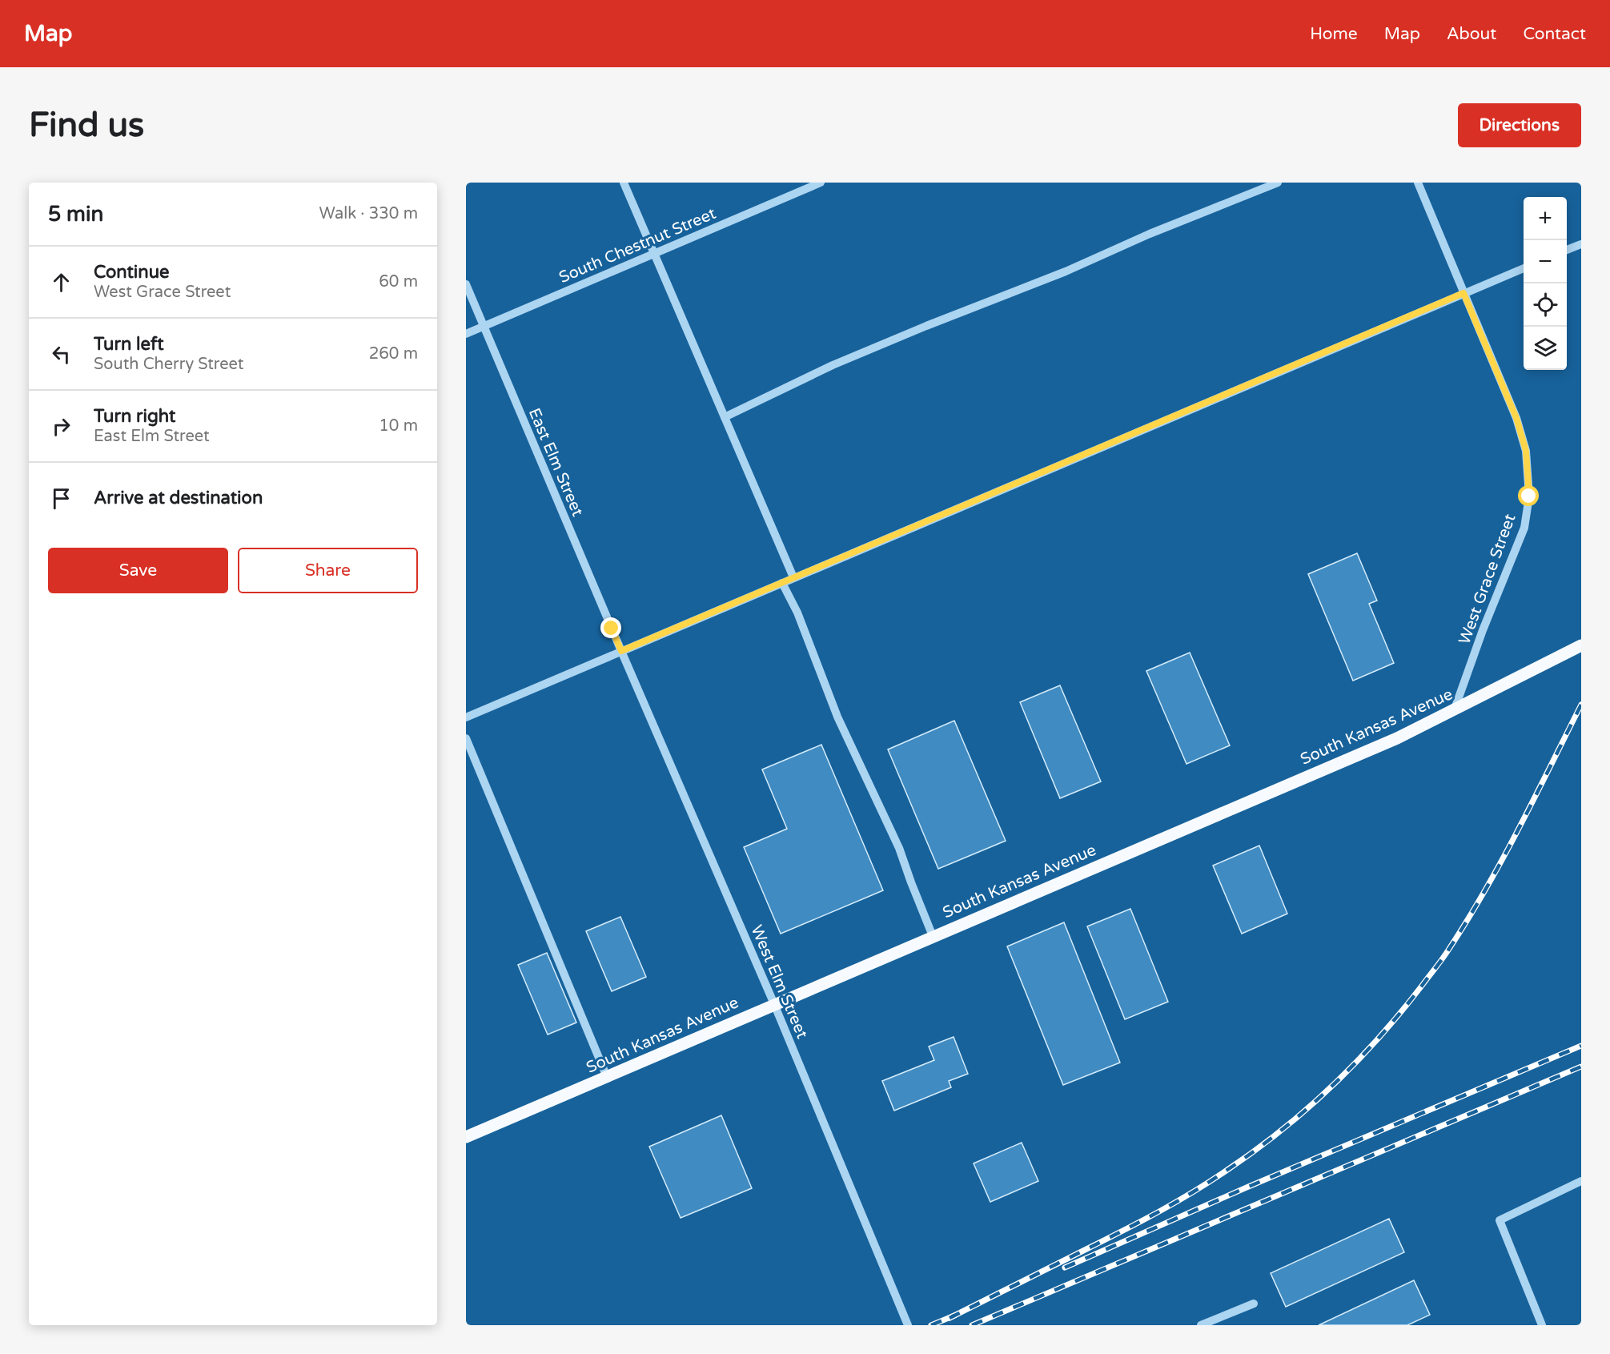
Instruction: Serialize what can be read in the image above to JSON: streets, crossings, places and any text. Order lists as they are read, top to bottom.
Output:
{
  "streets": {
    "main road": ["South Kansas Avenue"],
    "street": [
      "South Chestnut Street",
      "East Elm Street",
      "West Grace Street",
      "West Elm Street"
    ]
  },
  "crossings": [
    ["South Chestnut Street", "East Elm Street"],
    ["East Elm Street", "West Elm Street"],
    ["West Grace Street", "South Kansas Avenue"],
    ["South Kansas Avenue", "West Elm Street"]
  ],
  "page": {
    "header": "Map",
    "nav": [
      "Home",
      "Map",
      "About",
      "Contact"
    ],
    "buttons": [
      "Directions",
      ["Save", "Share"]
    ],
    "title": "Find us",
    "heading": ["5 min", "Walk · 330 m"],
    "map_buttons": ["+", "−"],
    "list": [
      ["Continue", "West Grace Street", "60 m"],
      ["Turn left", "South Cherry Street", "260 m"],
      ["Turn right", "East Elm Street", "10 m"],
      "Arrive at destination"
    ]
  }
}
